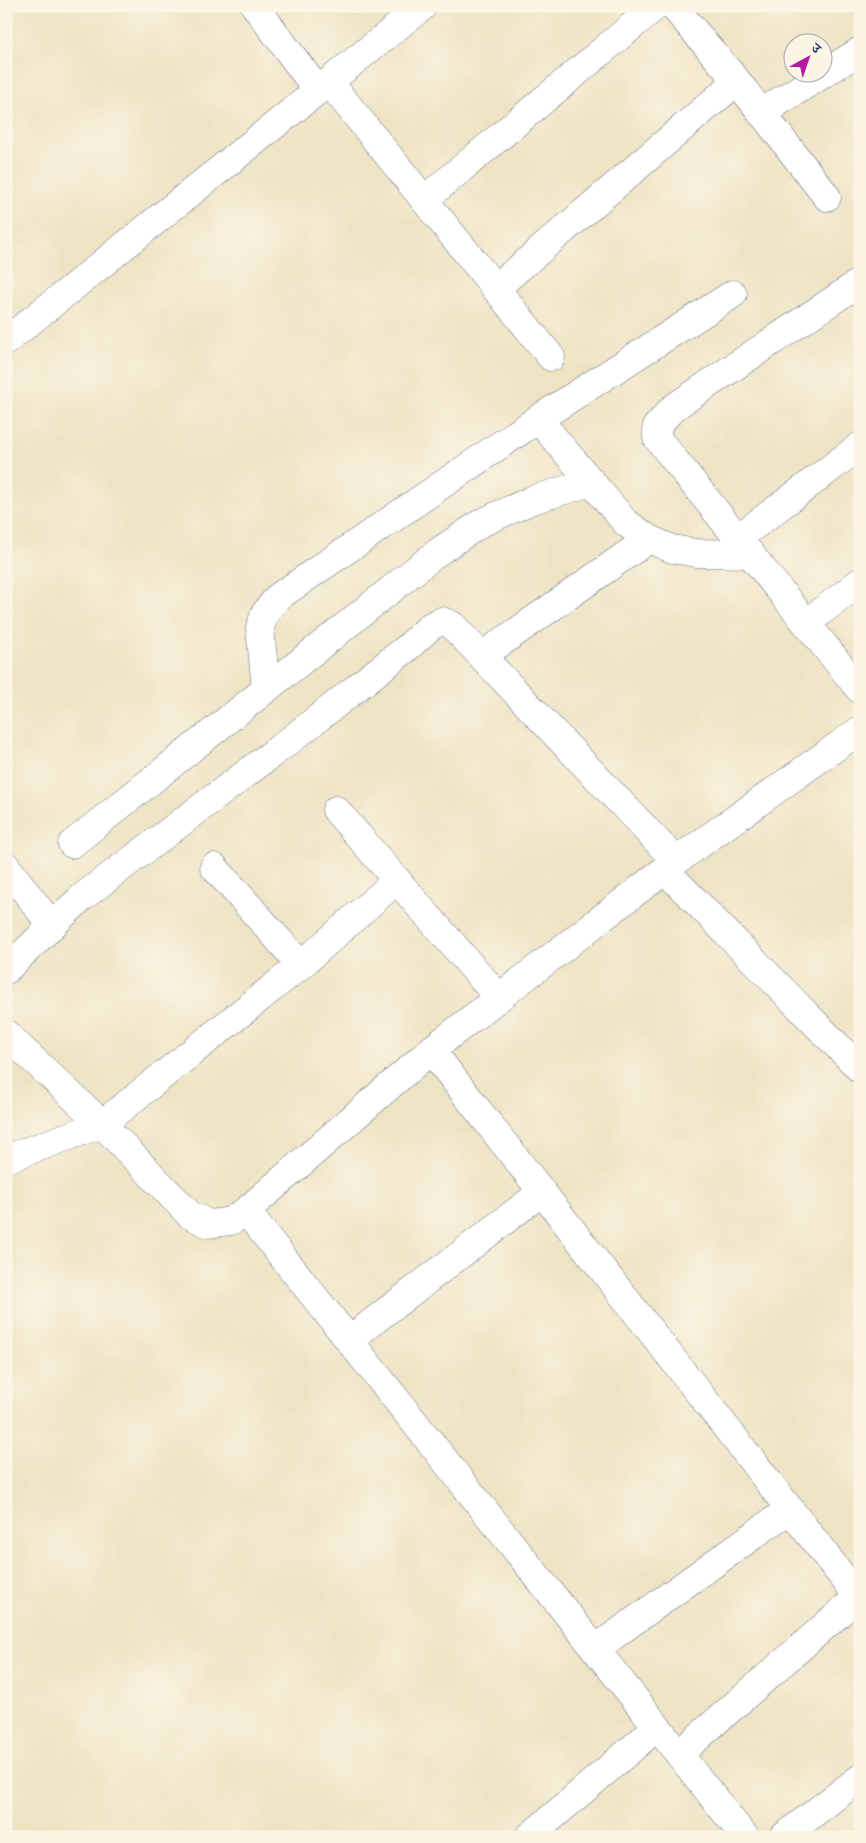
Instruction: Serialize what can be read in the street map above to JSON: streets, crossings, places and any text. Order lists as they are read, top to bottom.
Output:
{
  "north": "top right"
}
